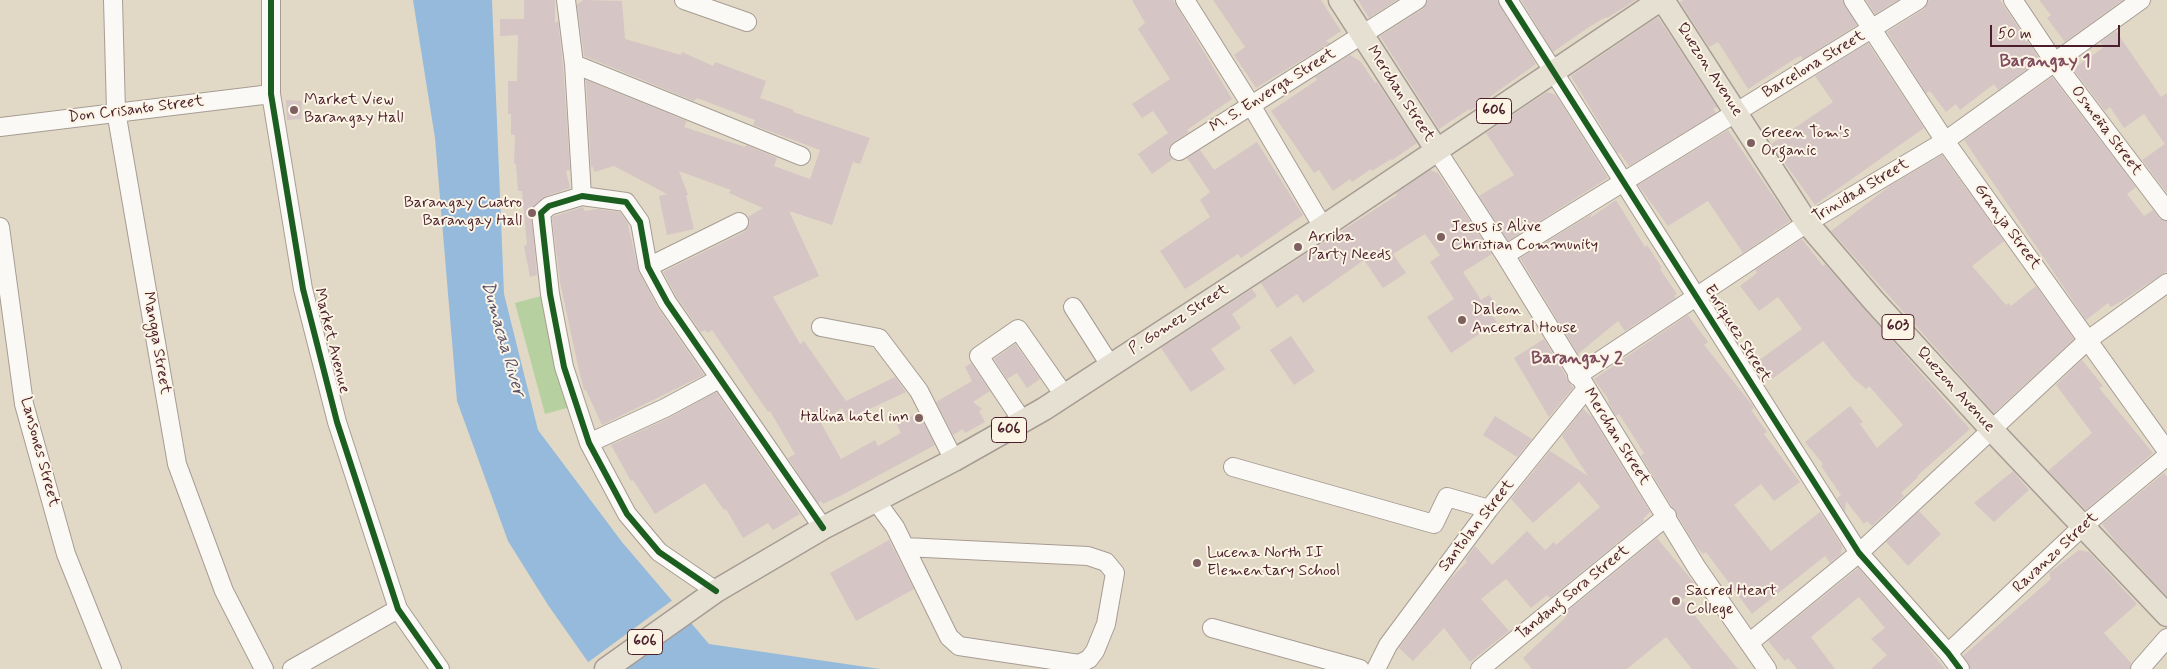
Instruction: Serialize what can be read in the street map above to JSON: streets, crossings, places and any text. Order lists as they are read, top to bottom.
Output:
{
  "streets": {
    "main road": [
      "Quezon Avenue",
      "Merchan Street",
      "606",
      "P. Gomez Street",
      "603"
    ],
    "street": [
      "Barcelona Street",
      "M. S. Enverga Street",
      "Don Crisanto Street",
      "Osmeña Street",
      "Trinidad Street",
      "Granja Street",
      "Enriquez Street",
      "Market Avenue",
      "Mangga Street",
      "Lansones Street",
      "Santolan Street",
      "Ravanzo Street",
      "Tandang Sora Street"
    ]
  },
  "crossings": [
    ["Barcelona Street", "Quezon Avenue"],
    ["Barcelona Street", "Merchan Street"],
    ["Barcelona Street", "Granja Street"],
    ["Barcelona Street", "Enriquez Street"],
    ["Quezon Avenue", "Trinidad Street"],
    ["Quezon Avenue", "P. Gomez Street"],
    ["Quezon Avenue", "Ravanzo Street"],
    ["M. S. Enverga Street", "Merchan Street"],
    ["Merchan Street", "Trinidad Street"],
    ["Merchan Street", "P. Gomez Street"],
    ["Merchan Street", "Santolan Street"],
    ["Merchan Street", "Tandang Sora Street"],
    ["Don Crisanto Street", "Market Avenue"],
    ["Don Crisanto Street", "Mangga Street"],
    ["Osmeña Street", "Trinidad Street"],
    ["Trinidad Street", "Granja Street"],
    ["Trinidad Street", "Enriquez Street"],
    ["Trinidad Street", "Santolan Street"],
    ["P. Gomez Street", "Enriquez Street"],
    ["Enriquez Street", "Ravanzo Street"]
  ],
  "districts": ["Barangay 1", "Barangay 2"],
  "water": ["Dumacaa River"],
  "places": [
    "Market View Barangay Hall",
    "Green Tom's Organic",
    "Barangay Cuatro Barangay Hall",
    "Jesus is Alive Christian Community",
    "Arriba Party Needs",
    "Daleon Ancestral House",
    "Halina hotel inn",
    "Lucena North II Elementary School",
    "Sacred Heart College"
  ],
  "scale_bar": "50 m"
}
